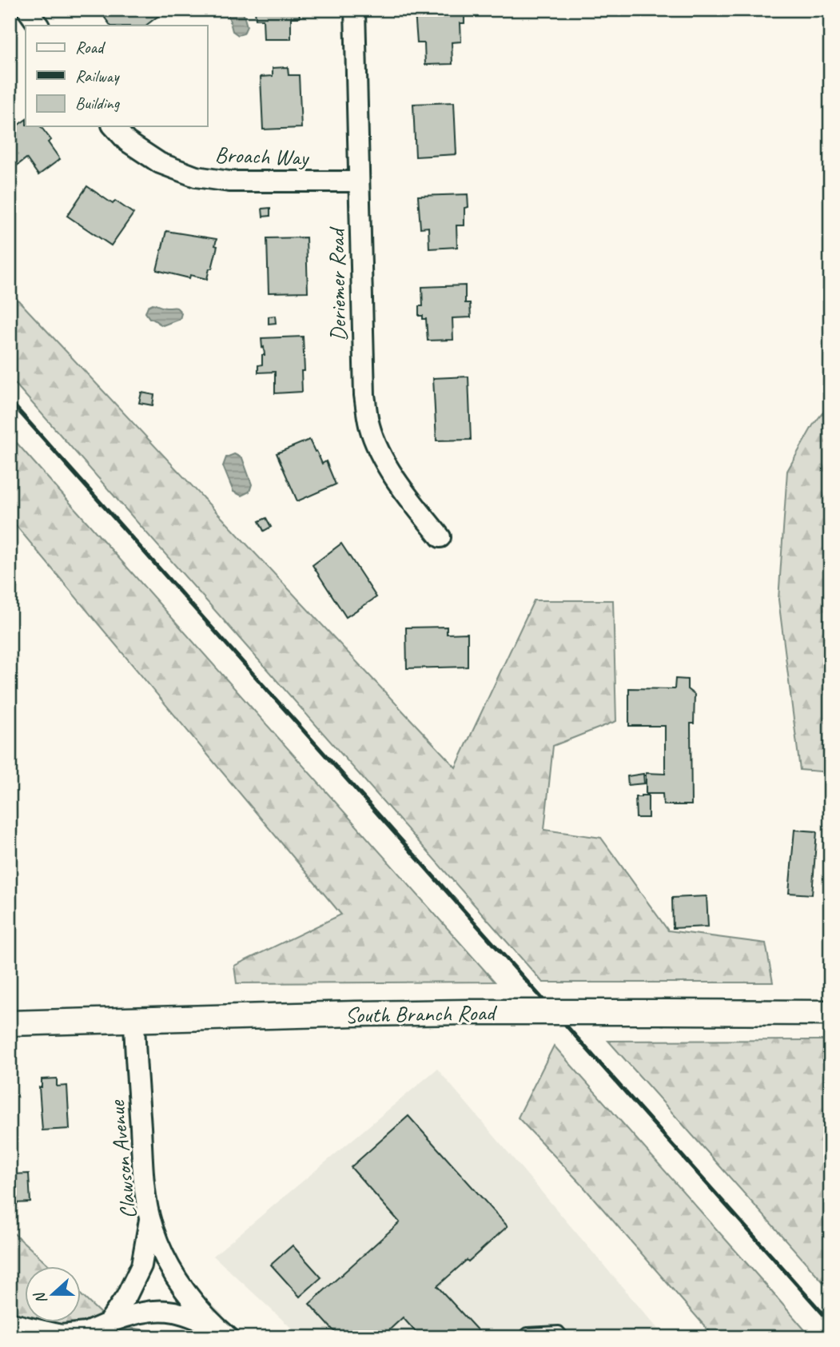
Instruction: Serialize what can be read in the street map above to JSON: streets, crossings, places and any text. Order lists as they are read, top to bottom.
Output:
{
  "streets": {
    "street": [
      "Broach Way",
      "Deriemer Road",
      "South Branch Road",
      "Clawson Avenue"
    ]
  },
  "crossings": [
    ["Broach Way", "Deriemer Road"],
    ["South Branch Road", "Clawson Avenue"]
  ],
  "legend": ["Road", "Railway", "Building"],
  "north": "left"
}
